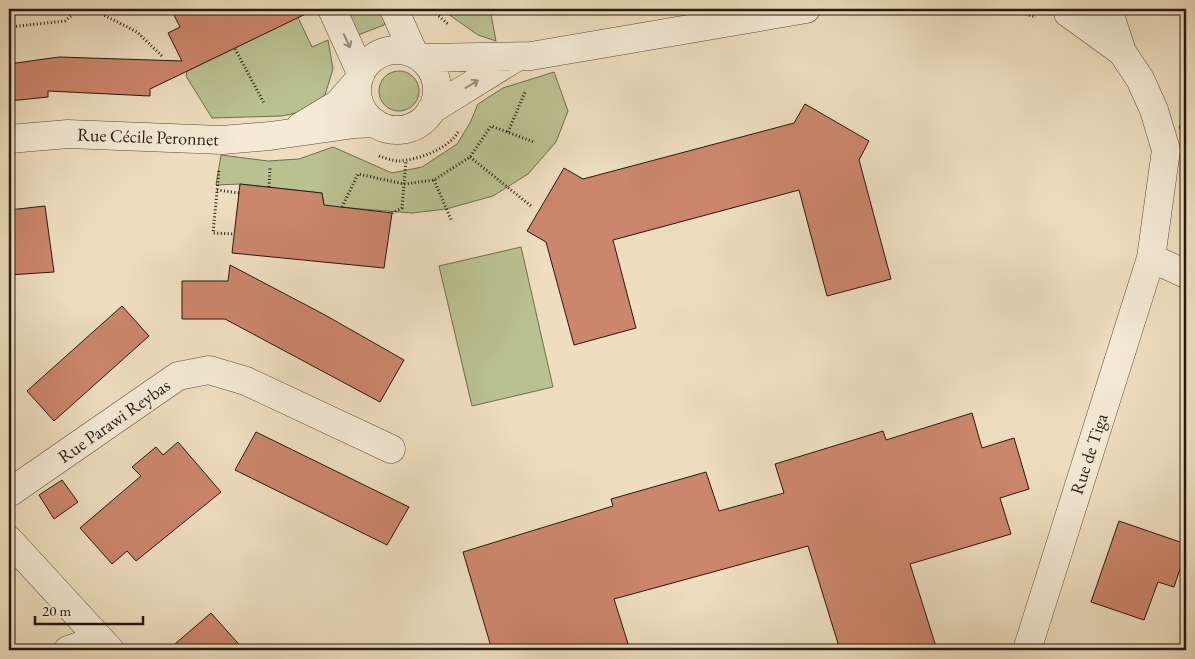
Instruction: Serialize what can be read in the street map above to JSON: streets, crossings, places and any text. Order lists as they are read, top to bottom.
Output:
{
  "streets": {
    "street": ["Rue Cécile Peronnet", "Rue Parawi Reybas", "Rue de Tiga"]
  },
  "scale_bar": "20 m"
}
